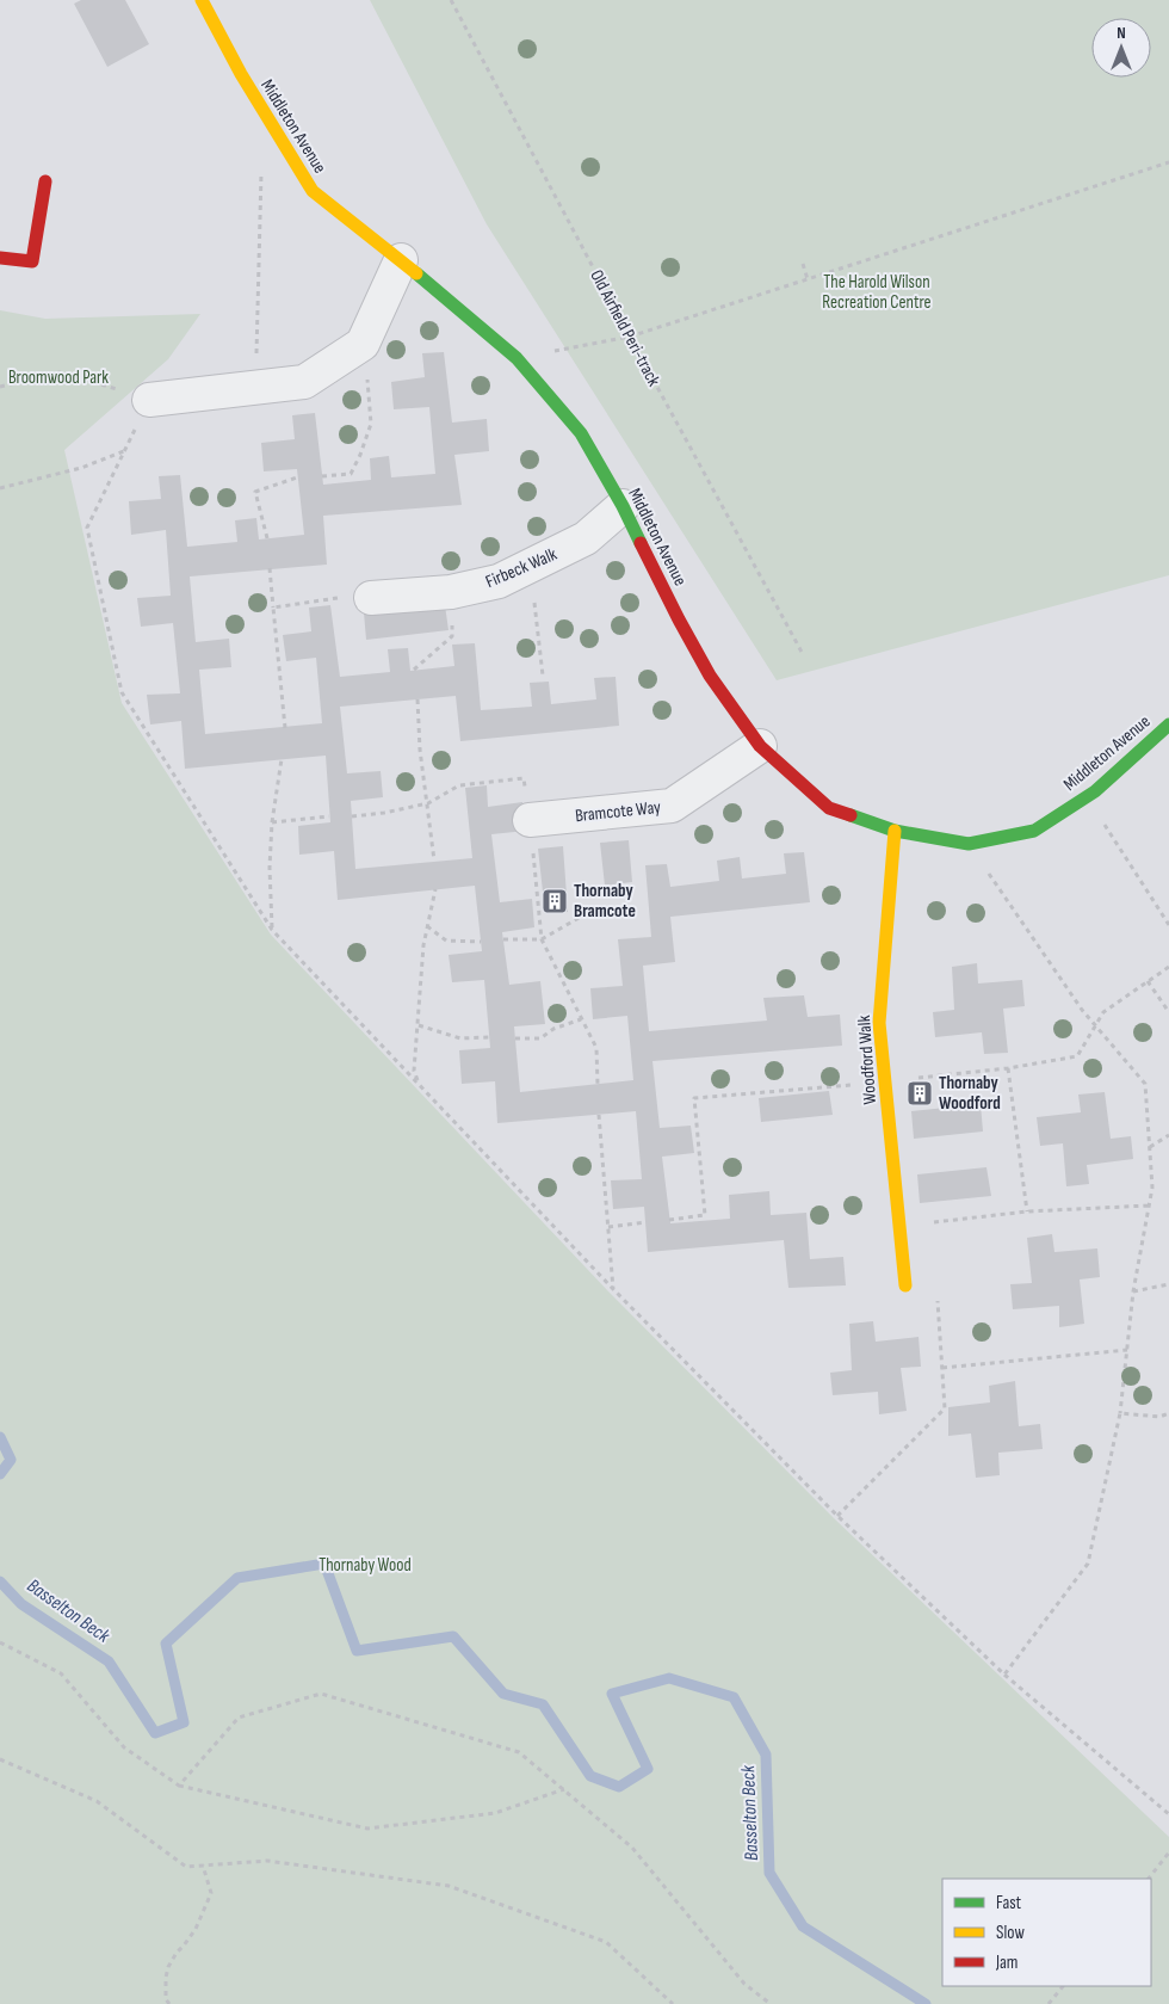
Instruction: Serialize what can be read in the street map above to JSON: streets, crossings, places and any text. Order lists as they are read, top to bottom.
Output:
{
  "streets": {
    "street": [
      "Middleton Avenue",
      "Firbeck Walk",
      "Bramcote Way",
      "Woodford Walk"
    ],
    "path": ["Old Airfield Peri-track"]
  },
  "crossings": [
    ["Middleton Avenue", "Firbeck Walk"],
    ["Middleton Avenue", "Bramcote Way"],
    ["Middleton Avenue", "Woodford Walk"]
  ],
  "water": ["Basselton Beck"],
  "parks": ["The Harold Wilson Recreation Centre", "Broomwood Park", "Thornaby Wood"],
  "places": {
    "building": ["Thornaby Bramcote", "Thornaby Woodford"]
  },
  "legend": ["Fast", "Slow", "Jam"],
  "north": "top"
}
